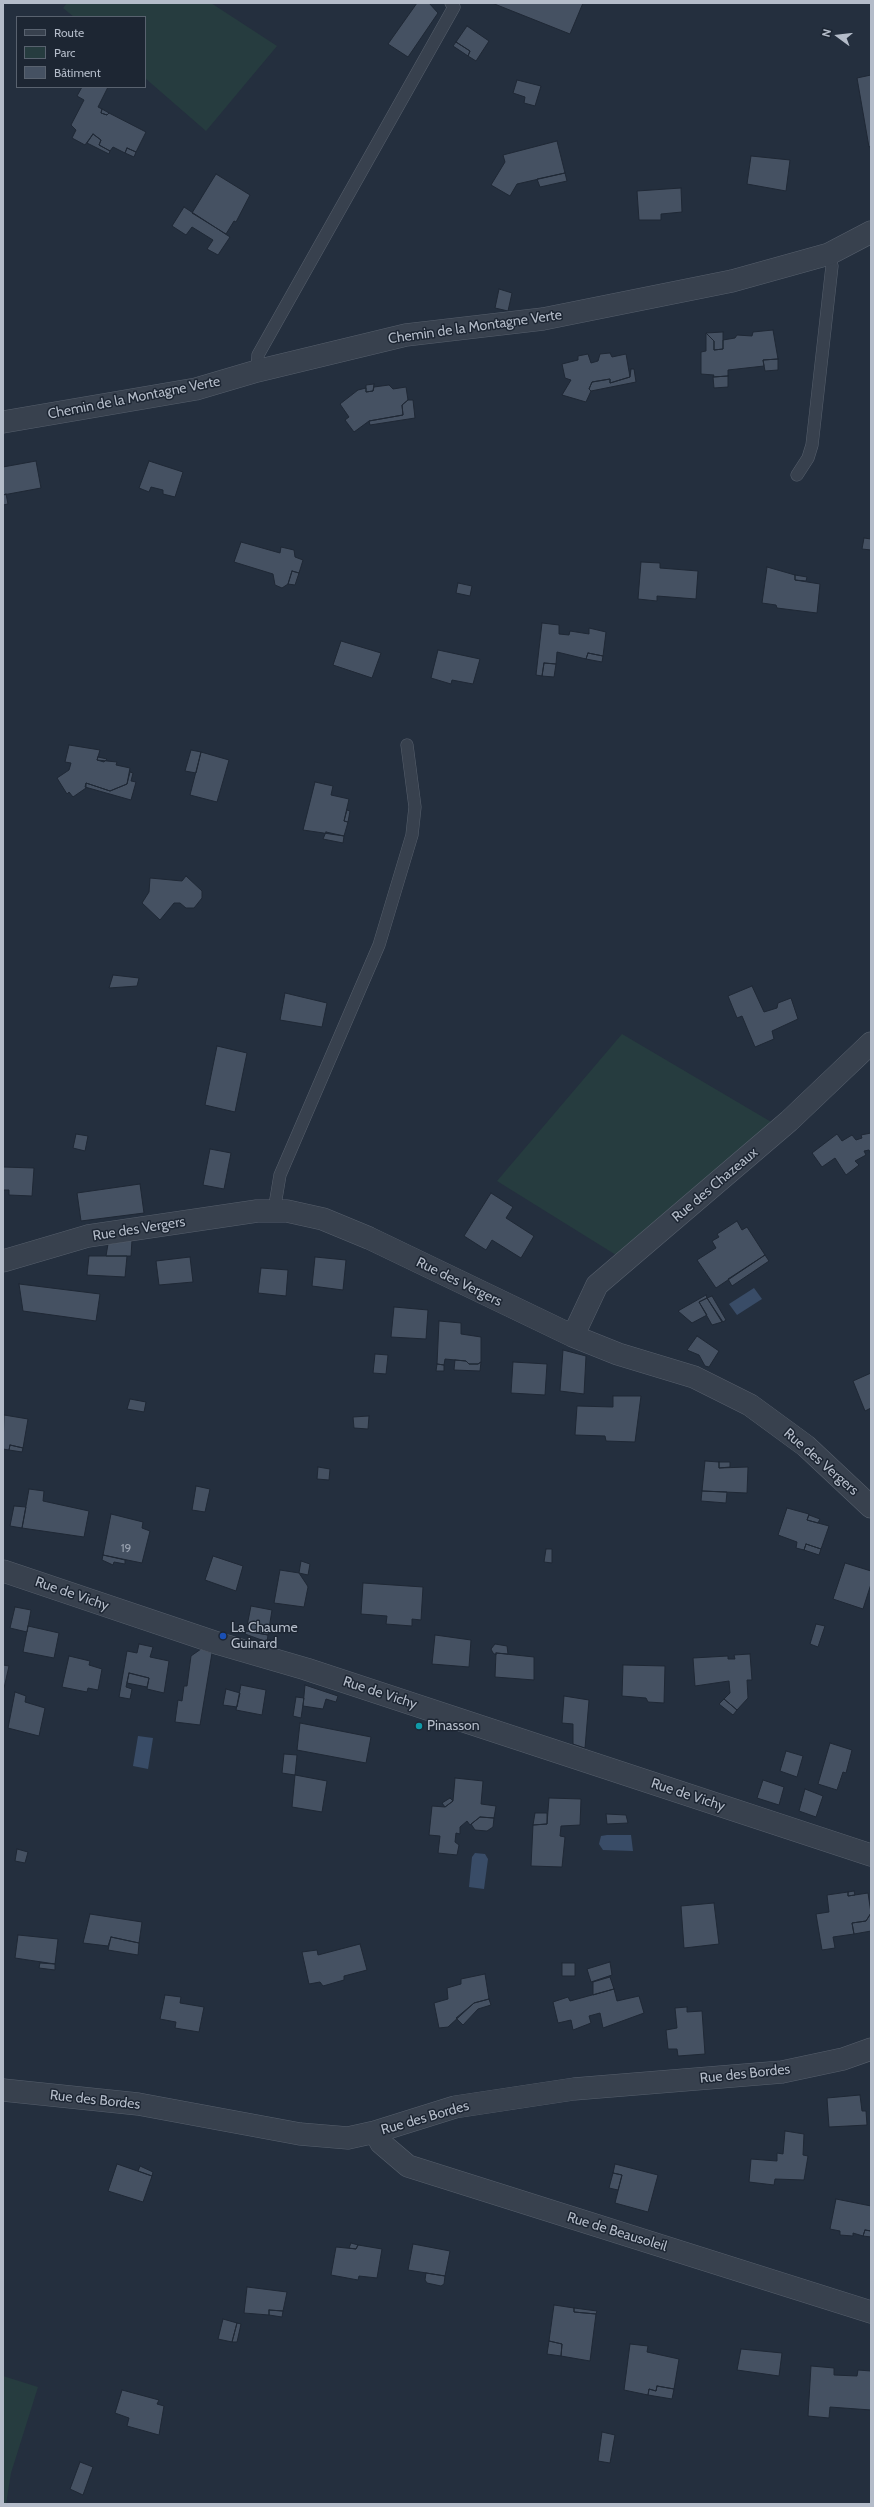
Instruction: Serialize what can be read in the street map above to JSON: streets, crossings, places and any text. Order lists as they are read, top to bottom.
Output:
{
  "streets": {
    "street": [
      "Chemin de la Montagne Verte",
      "Rue des Chazeaux",
      "Rue des Vergers",
      "Rue de Vichy",
      "Rue des Bordes",
      "Rue de Beausoleil"
    ]
  },
  "crossings": [
    ["Rue des Chazeaux", "Rue des Vergers"],
    ["Rue des Bordes", "Rue de Beausoleil"]
  ],
  "places": ["La Chaume Guinard", "Pinasson"],
  "house_numbers": ["19"],
  "legend": ["Route", "Parc", "Bâtiment"],
  "north": "left"
}
